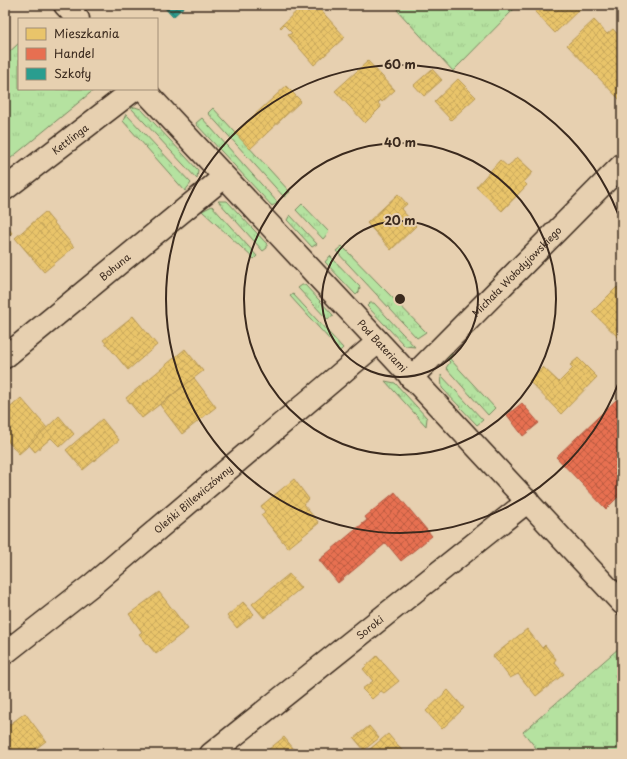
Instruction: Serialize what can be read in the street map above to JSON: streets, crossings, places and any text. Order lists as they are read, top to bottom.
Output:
{
  "streets": {
    "street": [
      "Kettlinga",
      "Bohuna",
      "Michała Wołodyjowskiego",
      "Pod Bateriami",
      "Oleńki Billewiczówny",
      "Soroki"
    ]
  },
  "crossings": [
    ["Bohuna", "Pod Bateriami"],
    ["Michała Wołodyjowskiego", "Pod Bateriami"],
    ["Pod Bateriami", "Oleńki Billewiczówny"],
    ["Pod Bateriami", "Soroki"]
  ],
  "legend": ["Mieszkania", "Handel", "Szkoły"],
  "rings": ["60 m", "40 m", "20 m"]
}
